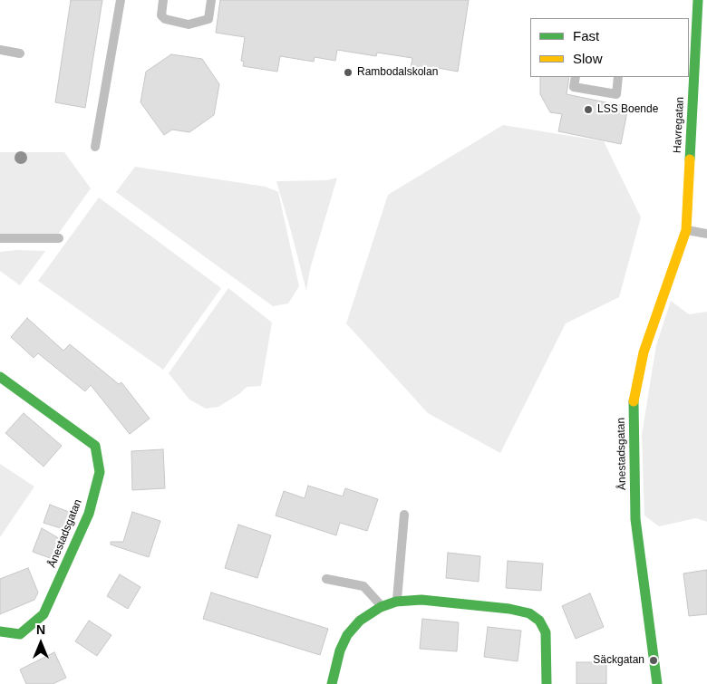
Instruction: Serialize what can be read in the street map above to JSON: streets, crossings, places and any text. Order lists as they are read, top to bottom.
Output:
{
  "streets": {
    "street": ["Havregatan", "Ånestadsgatan"]
  },
  "crossings": [
    ["Havregatan", "Ånestadsgatan"]
  ],
  "places": ["Rambodalskolan", "LSS Boende", "Säckgatan"],
  "legend": ["Fast", "Slow"],
  "north": "top"
}
